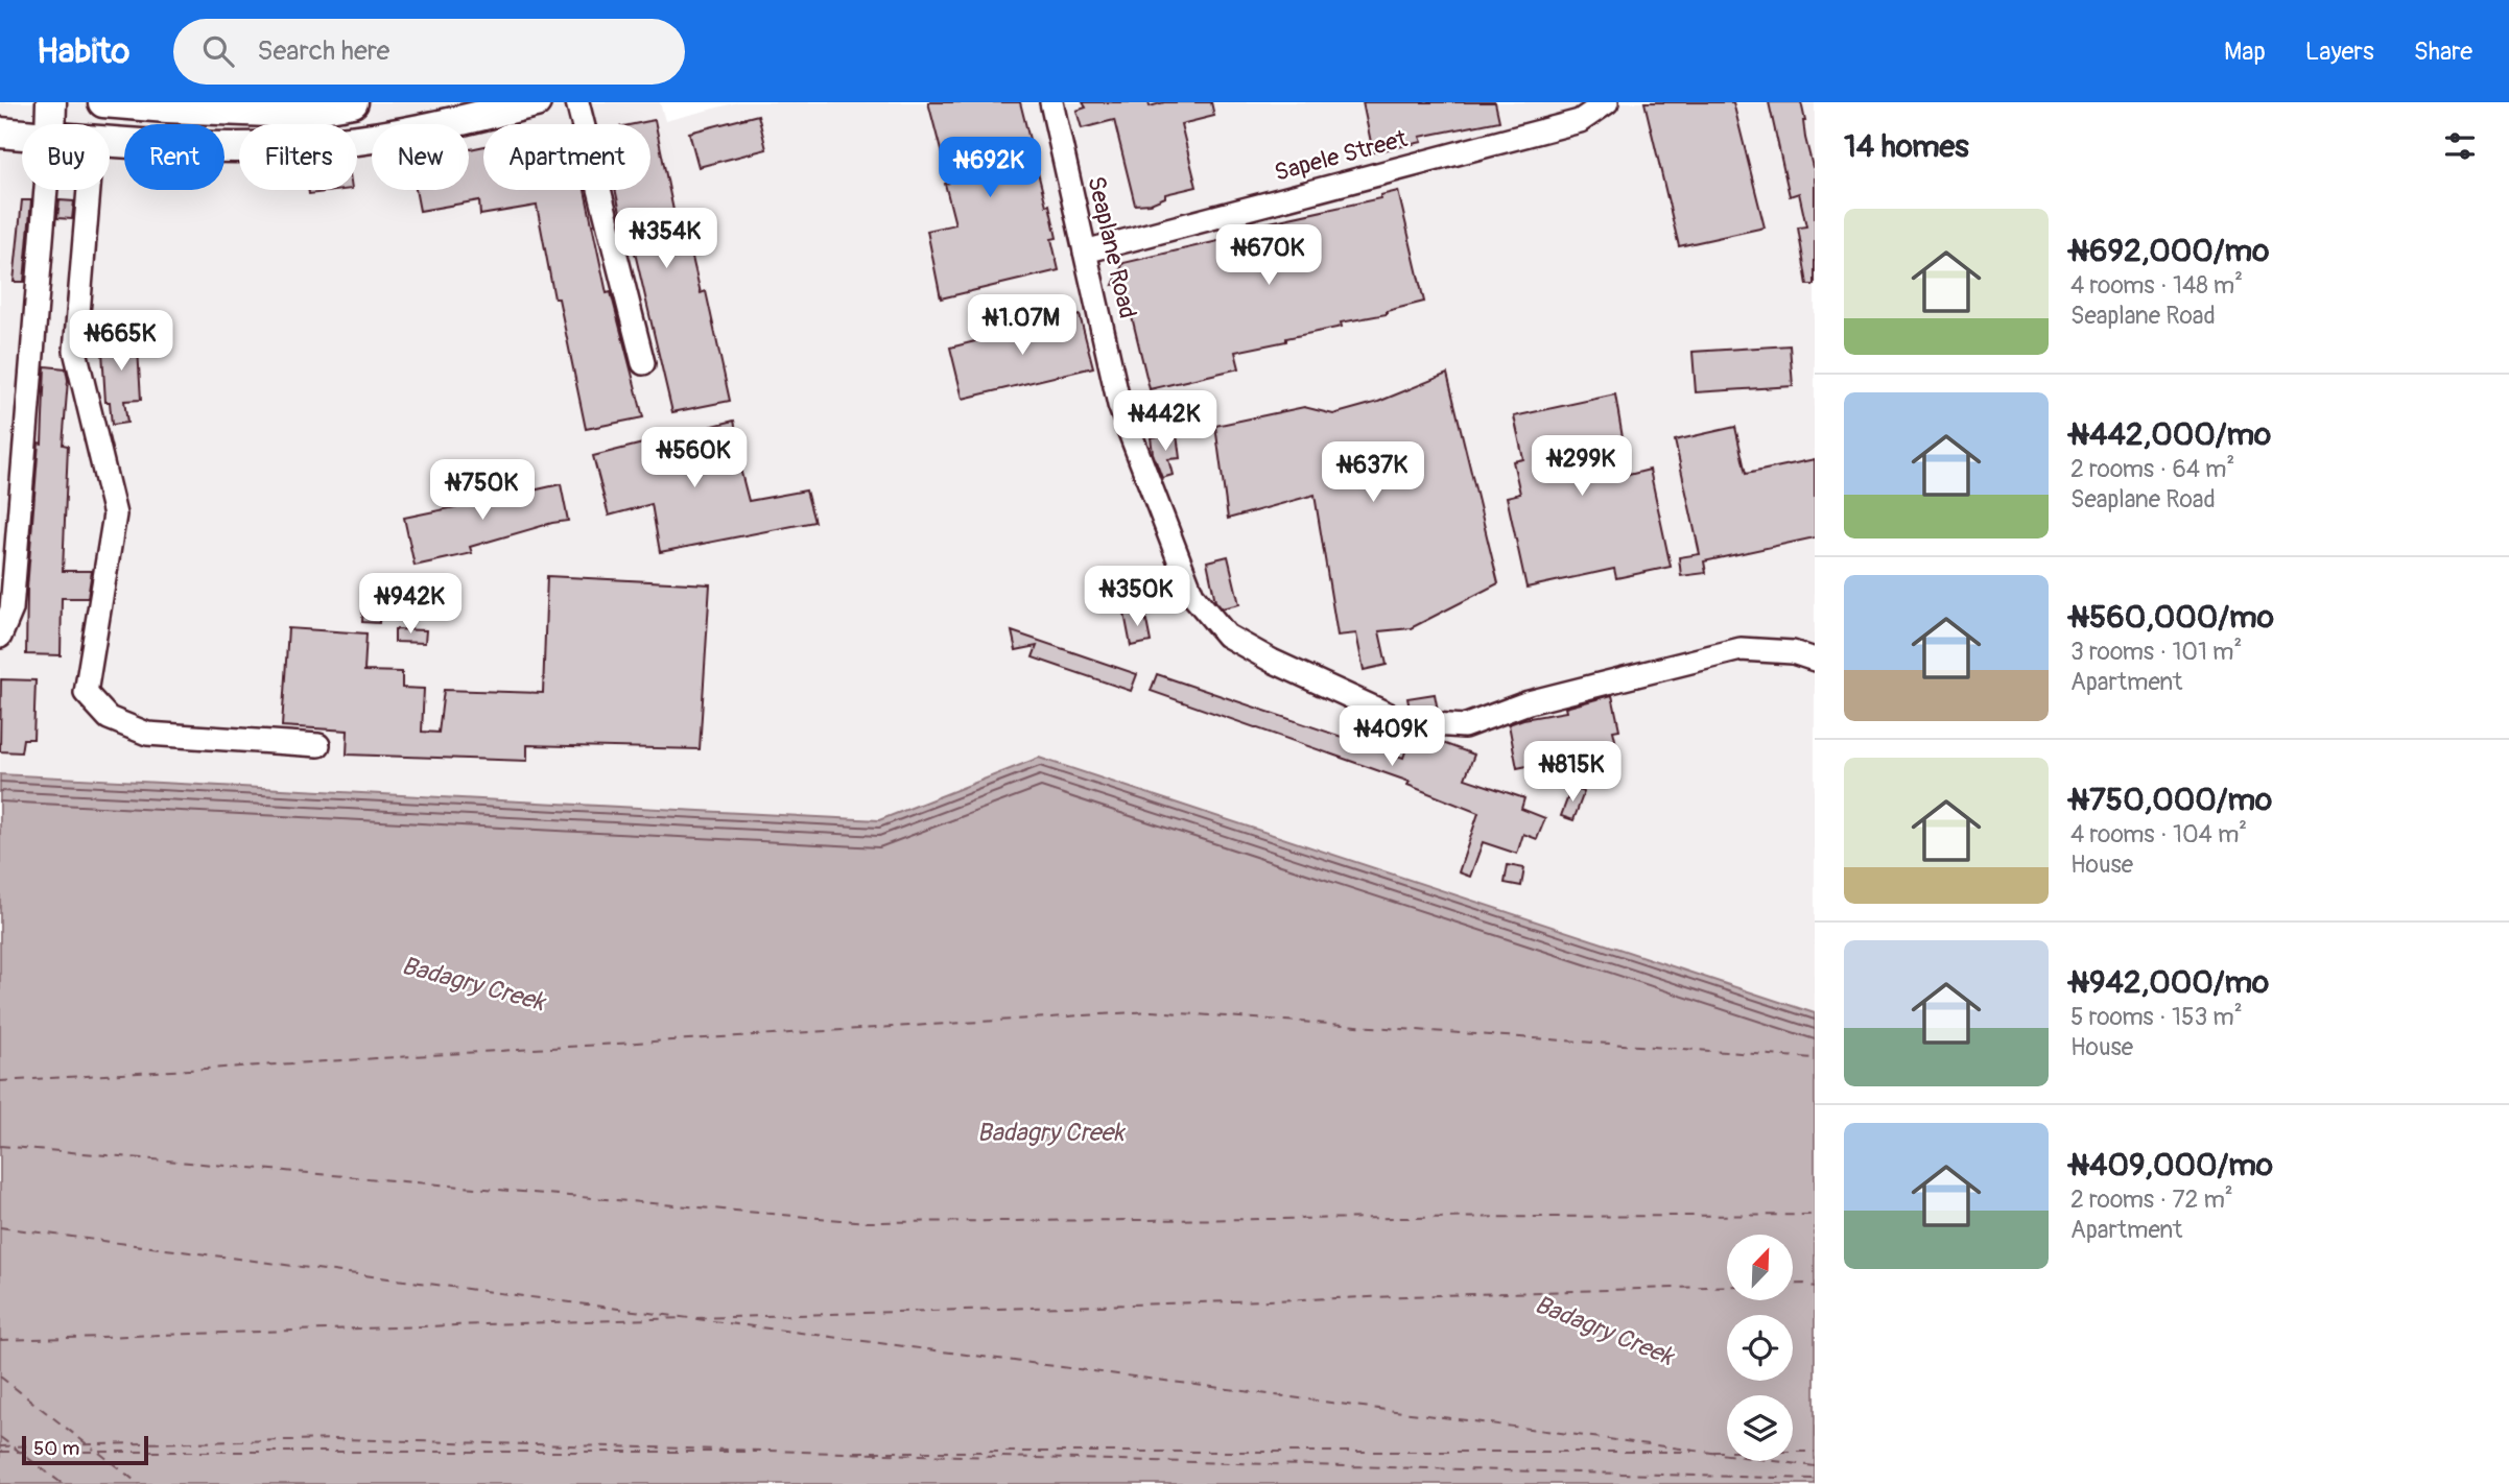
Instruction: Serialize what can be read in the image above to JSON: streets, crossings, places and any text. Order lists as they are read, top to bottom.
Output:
{
  "streets": {
    "street": ["Sapele Street", "Seaplane Road"]
  },
  "crossings": [
    ["Sapele Street", "Seaplane Road"]
  ],
  "water": ["Badagry Creek"],
  "scale_bar": "50 m",
  "north": "top right",
  "page": {
    "header": "Habito",
    "search": "Search here",
    "nav": ["Map", "Layers", "Share"],
    "heading": "14 homes",
    "chip": [
      "Buy",
      "Rent",
      "Filters",
      "New",
      "Apartment"
    ],
    "price": [
      "₦692K",
      "₦354K",
      "₦670K",
      "₦1.07M",
      "₦665K",
      "₦442K",
      "₦560K",
      "₦299K",
      "₦637K",
      "₦750K",
      "₦350K",
      "₦942K",
      "₦409K",
      "₦815K"
    ],
    "list": [
      {
        "name": "₦692,000/mo",
        "note": "4 rooms · 148 m² · Seaplane Road"
      },
      {
        "name": "₦442,000/mo",
        "note": "2 rooms · 64 m² · Seaplane Road"
      },
      {
        "name": "₦560,000/mo",
        "note": "3 rooms · 101 m² · Apartment"
      },
      {
        "name": "₦750,000/mo",
        "note": "4 rooms · 104 m² · House"
      },
      {
        "name": "₦942,000/mo",
        "note": "5 rooms · 153 m² · House"
      },
      {
        "name": "₦409,000/mo",
        "note": "2 rooms · 72 m² · Apartment"
      }
    ],
    "scale": "50 m"
  }
}
